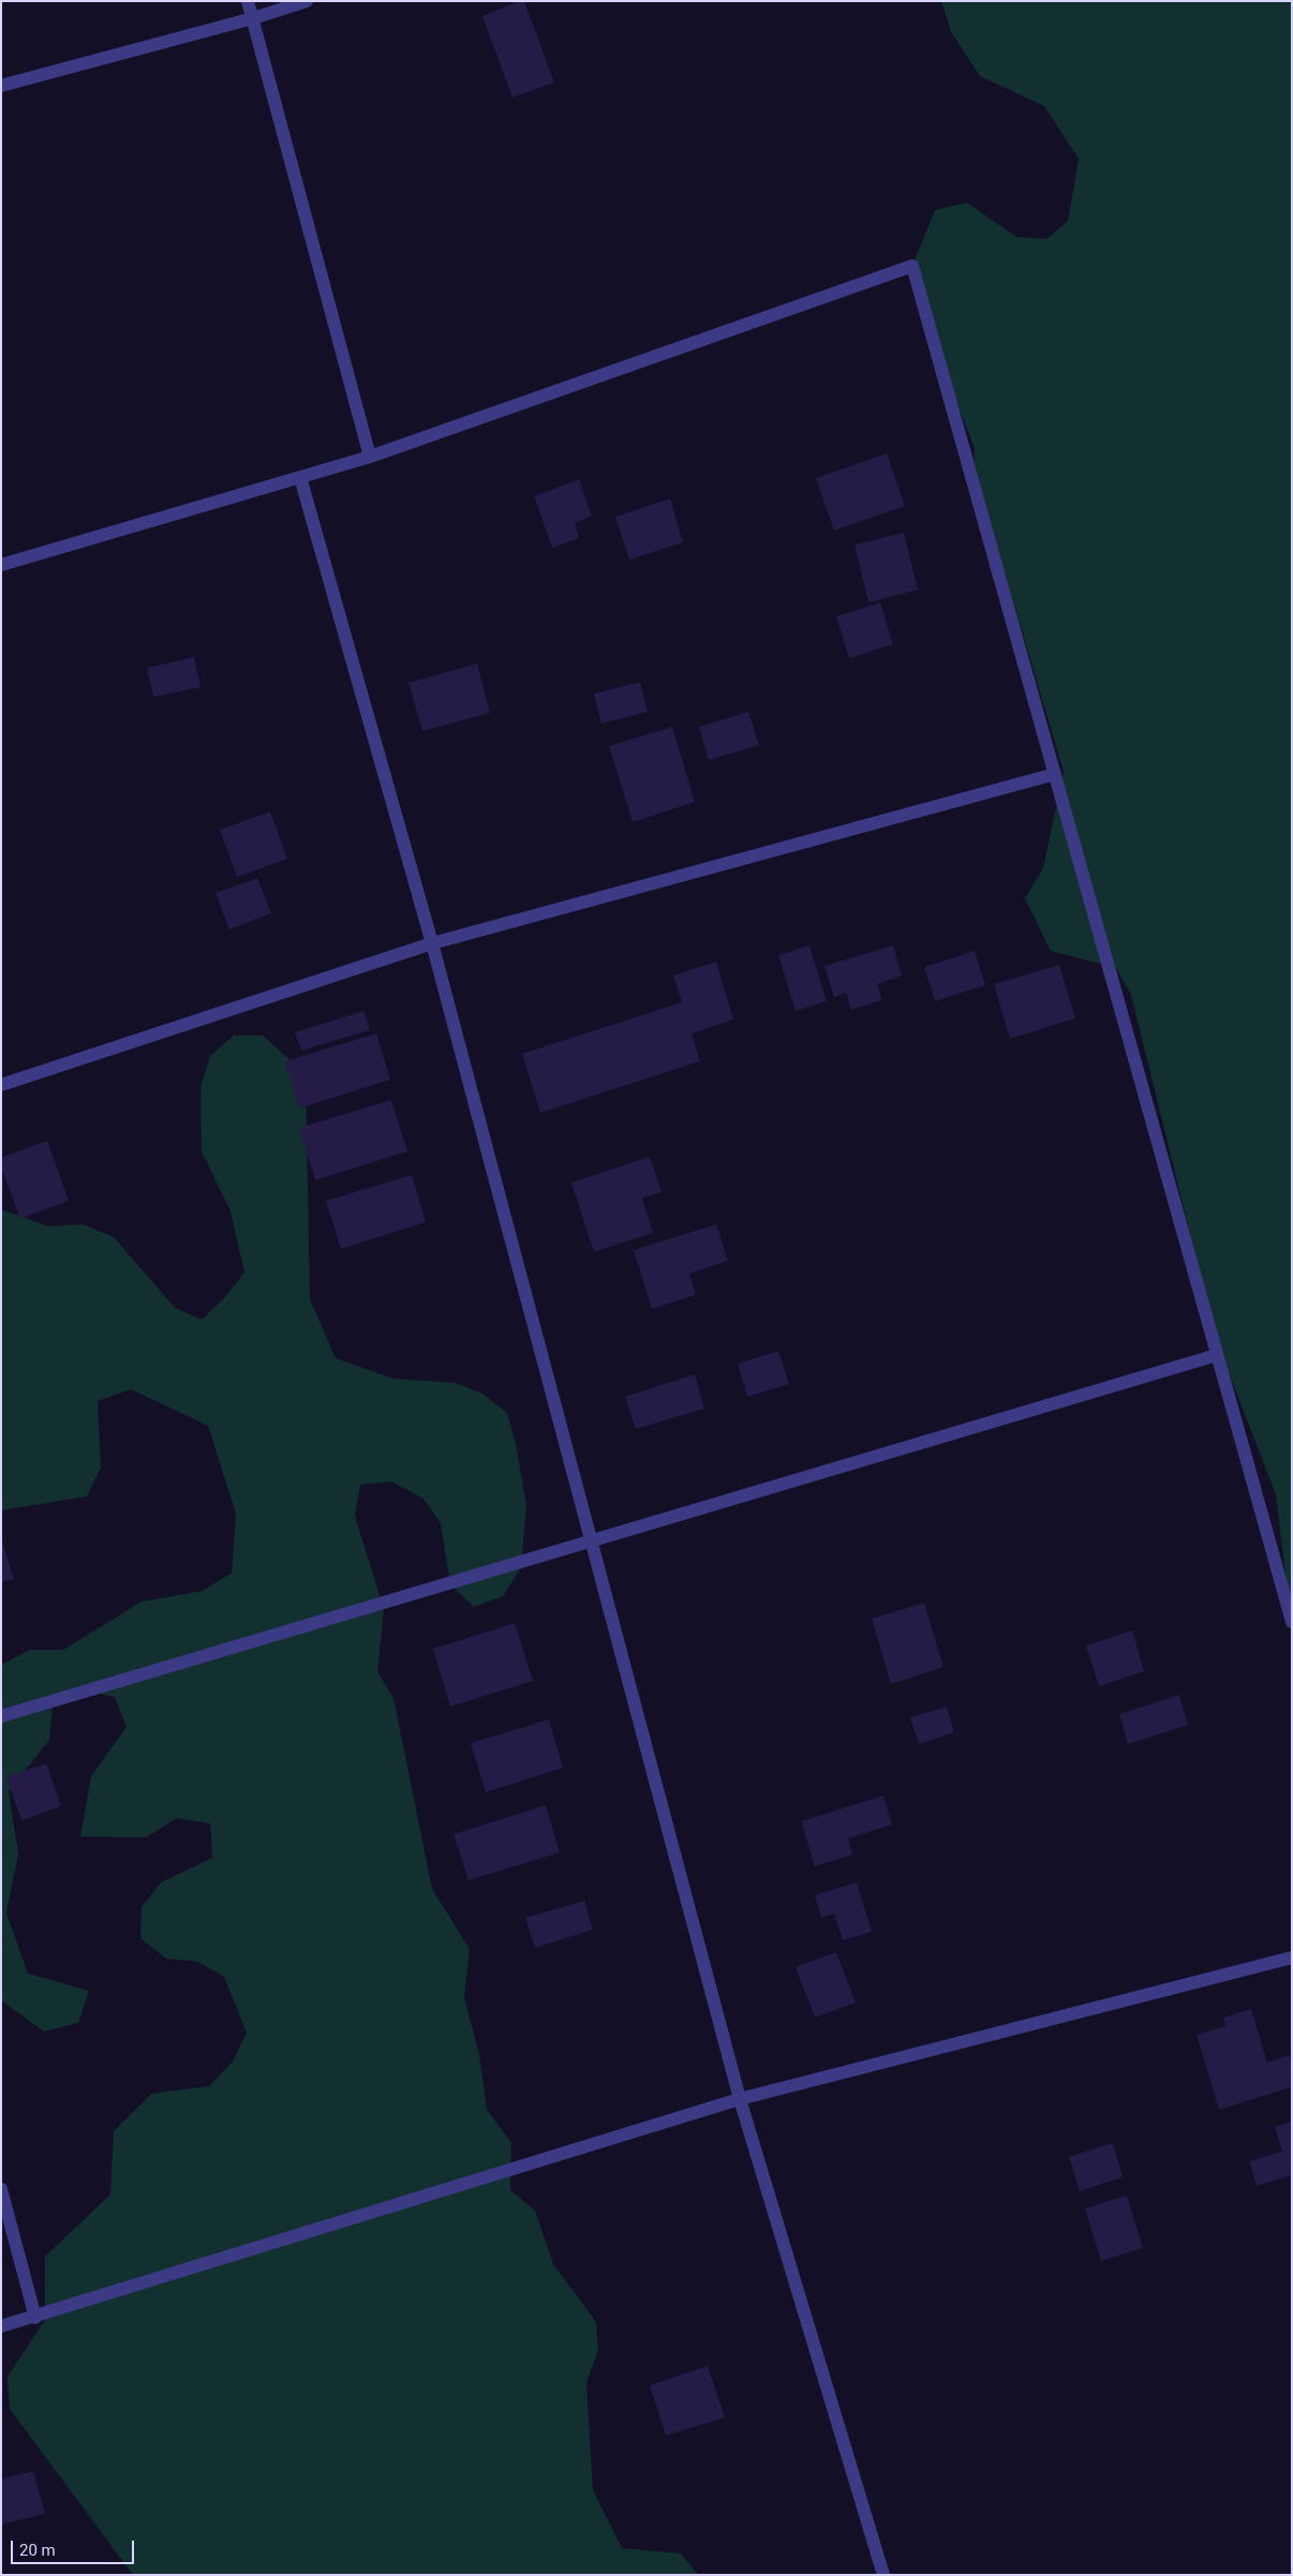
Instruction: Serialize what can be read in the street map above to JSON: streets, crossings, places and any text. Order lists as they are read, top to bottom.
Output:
{
  "scale_bar": "20 m"
}
